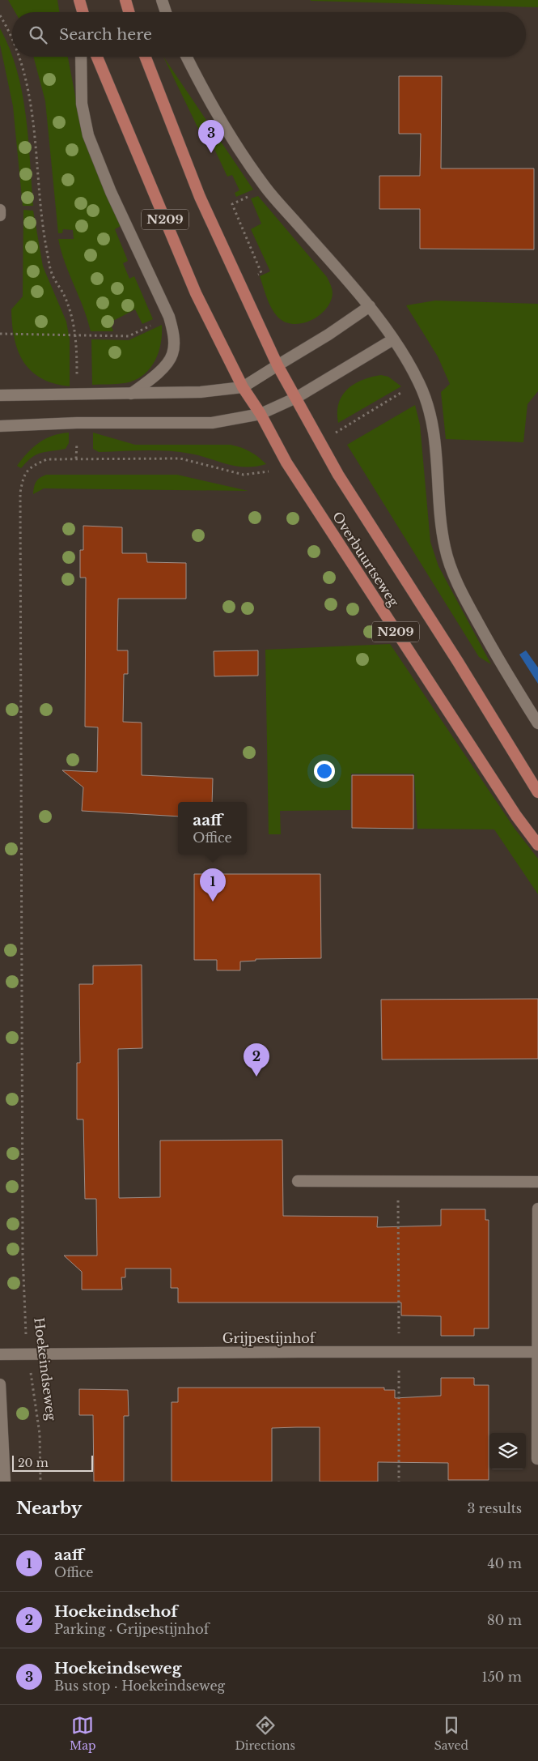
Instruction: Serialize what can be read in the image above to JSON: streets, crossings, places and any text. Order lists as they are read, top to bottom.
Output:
{
  "streets": {
    "main road": ["N209", "Overbuurtseweg"],
    "street": ["Grijpestijnhof"],
    "path": ["Hoekeindseweg"]
  },
  "crossings": [
    ["N209", "Overbuurtseweg"],
    ["Overbuurtseweg", "Hoekeindseweg"],
    ["Grijpestijnhof", "Hoekeindseweg"]
  ],
  "scale_bar": "20 m",
  "page": {
    "search": "Search here",
    "pins": ["3", "1", "2"],
    "popup": ["aaff", "Office"],
    "scale": "20 m",
    "heading": ["Nearby", "3 results"],
    "list": [
      {
        "mark": "1",
        "name": "aaff",
        "note": "Office",
        "value": "40 m"
      },
      {
        "mark": "2",
        "name": "Hoekeindsehof",
        "note": "Parking · Grijpestijnhof",
        "value": "80 m"
      },
      {
        "mark": "3",
        "name": "Hoekeindseweg",
        "note": "Bus stop · Hoekeindseweg",
        "value": "150 m"
      }
    ],
    "nav": ["Map", "Directions", "Saved"]
  }
}
